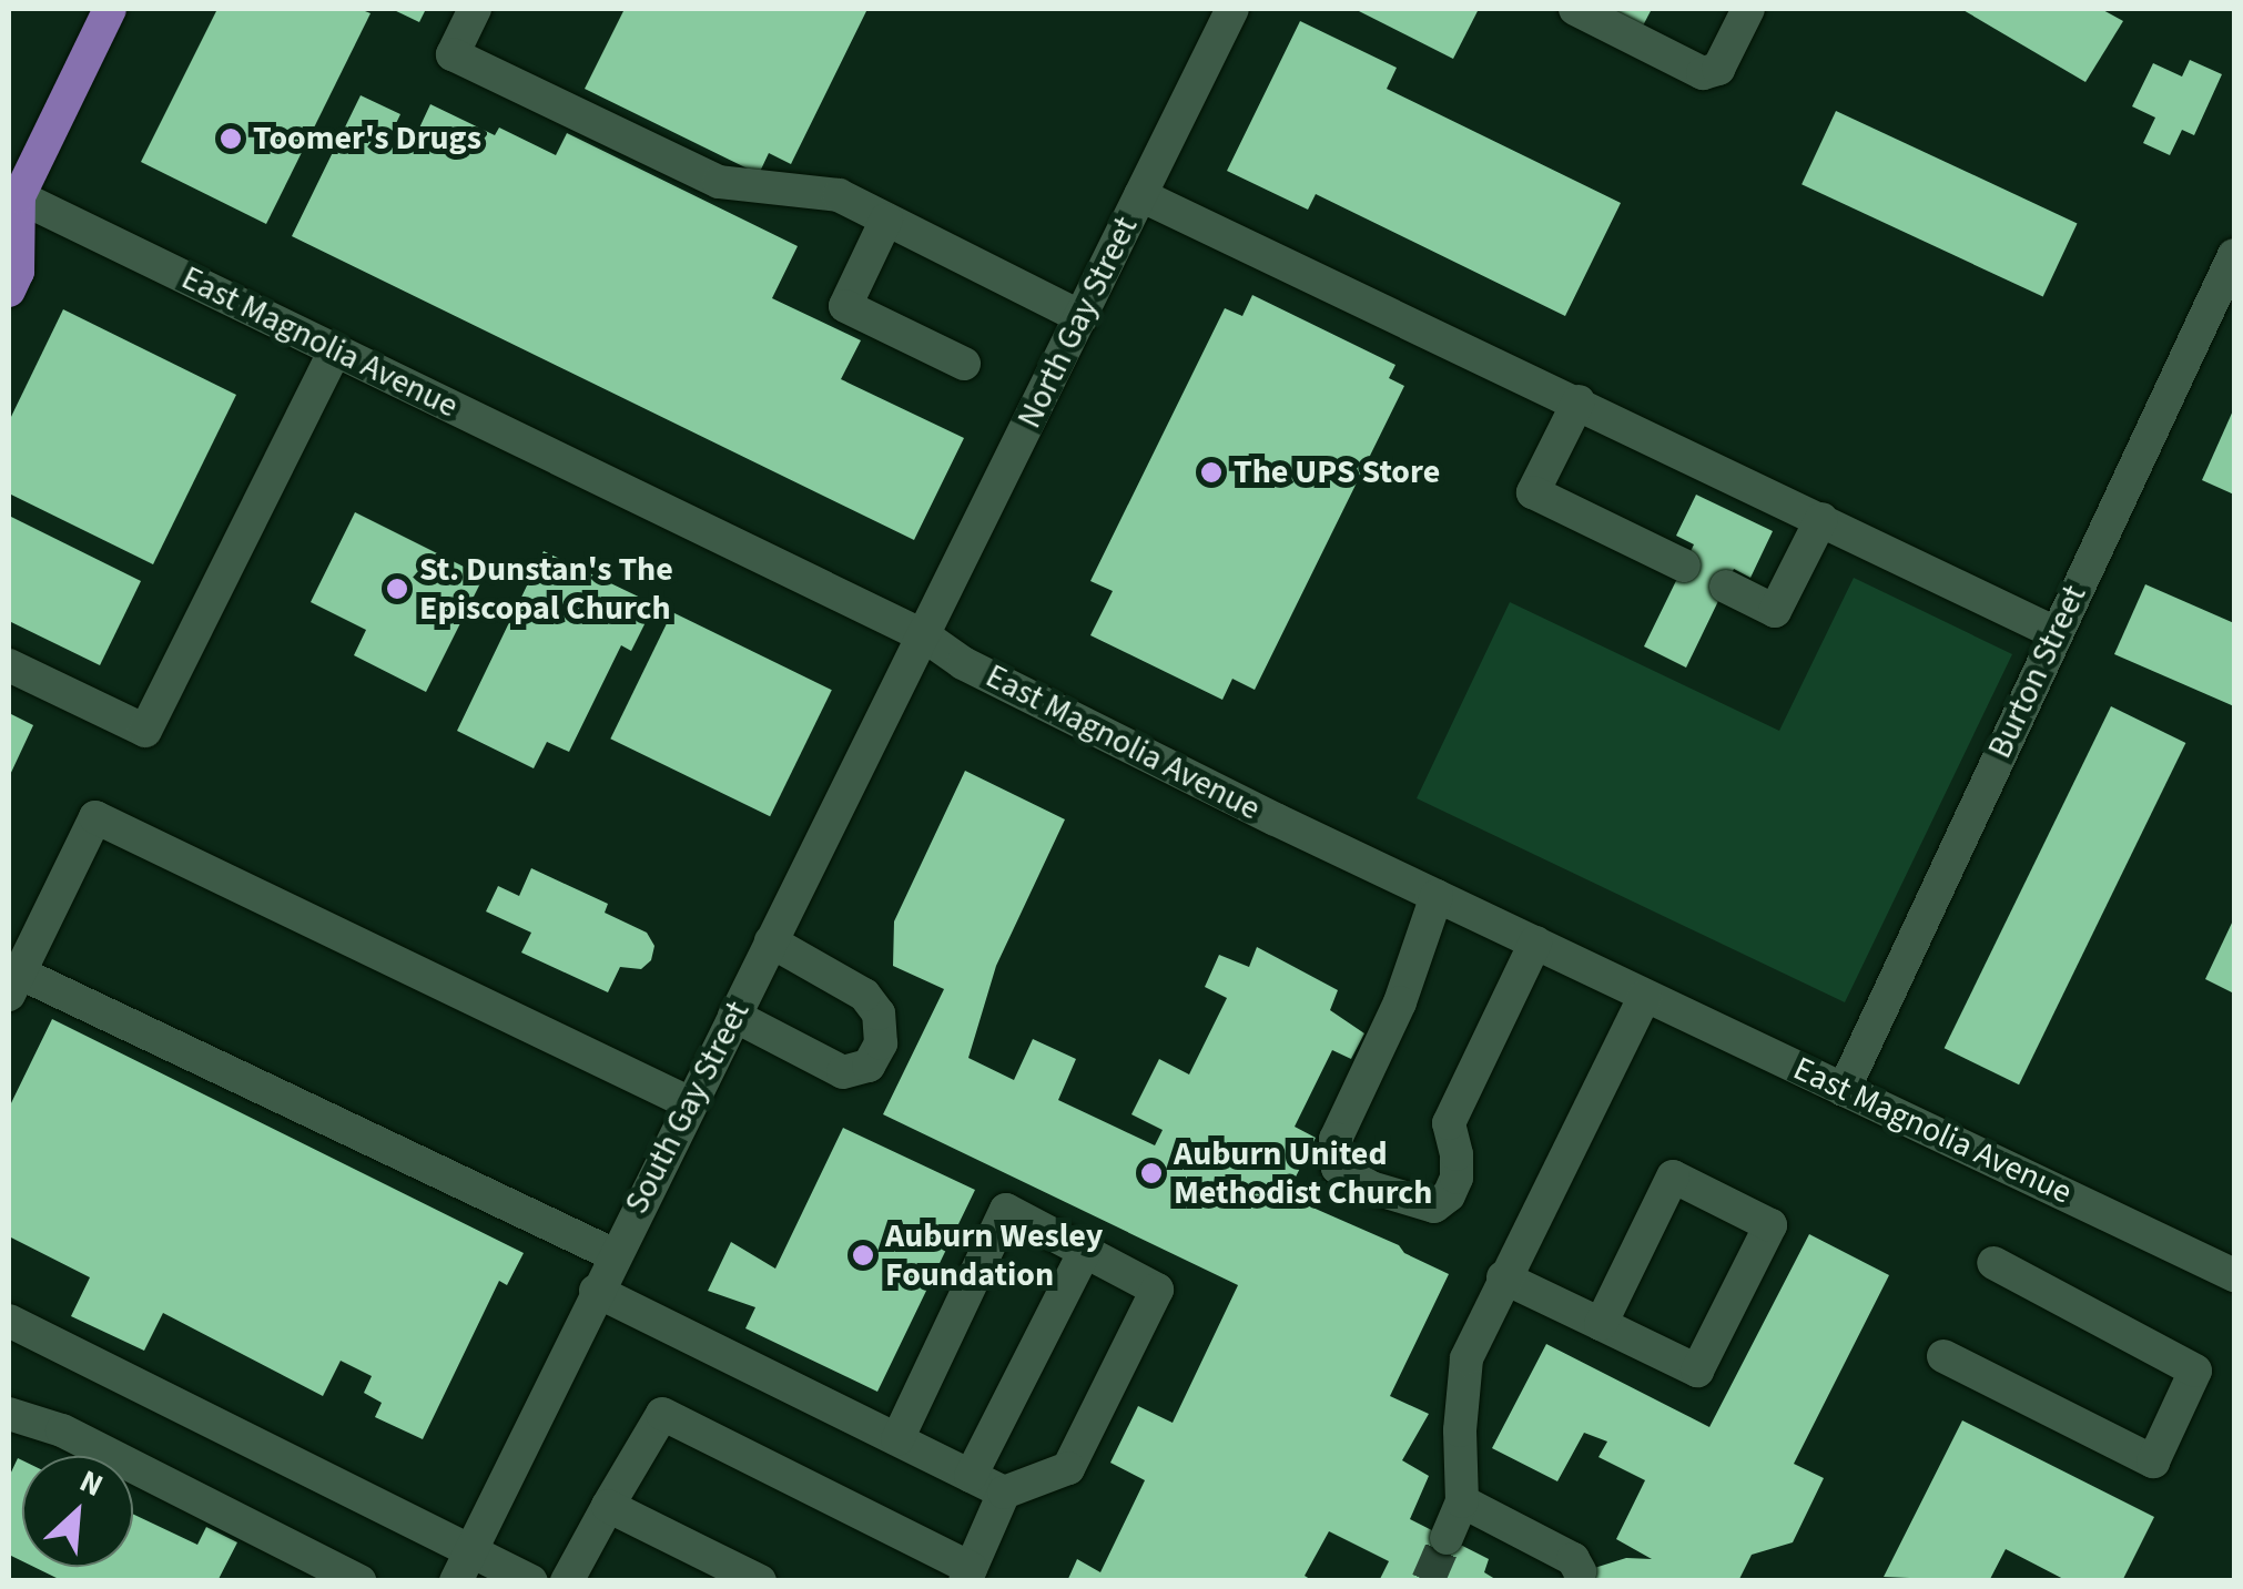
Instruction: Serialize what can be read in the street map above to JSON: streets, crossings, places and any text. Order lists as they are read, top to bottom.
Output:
{
  "streets": {
    "street": [
      "North Gay Street",
      "East Magnolia Avenue",
      "Burton Street",
      "South Gay Street"
    ]
  },
  "crossings": [
    ["North Gay Street", "East Magnolia Avenue"],
    ["North Gay Street", "South Gay Street"],
    ["East Magnolia Avenue", "Burton Street"],
    ["East Magnolia Avenue", "South Gay Street"]
  ],
  "places": [
    "Toomer's Drugs",
    "The UPS Store",
    "St. Dunstan's The Episcopal Church",
    "Auburn United Methodist Church",
    "Auburn Wesley Foundation"
  ],
  "north": "top right"
}
